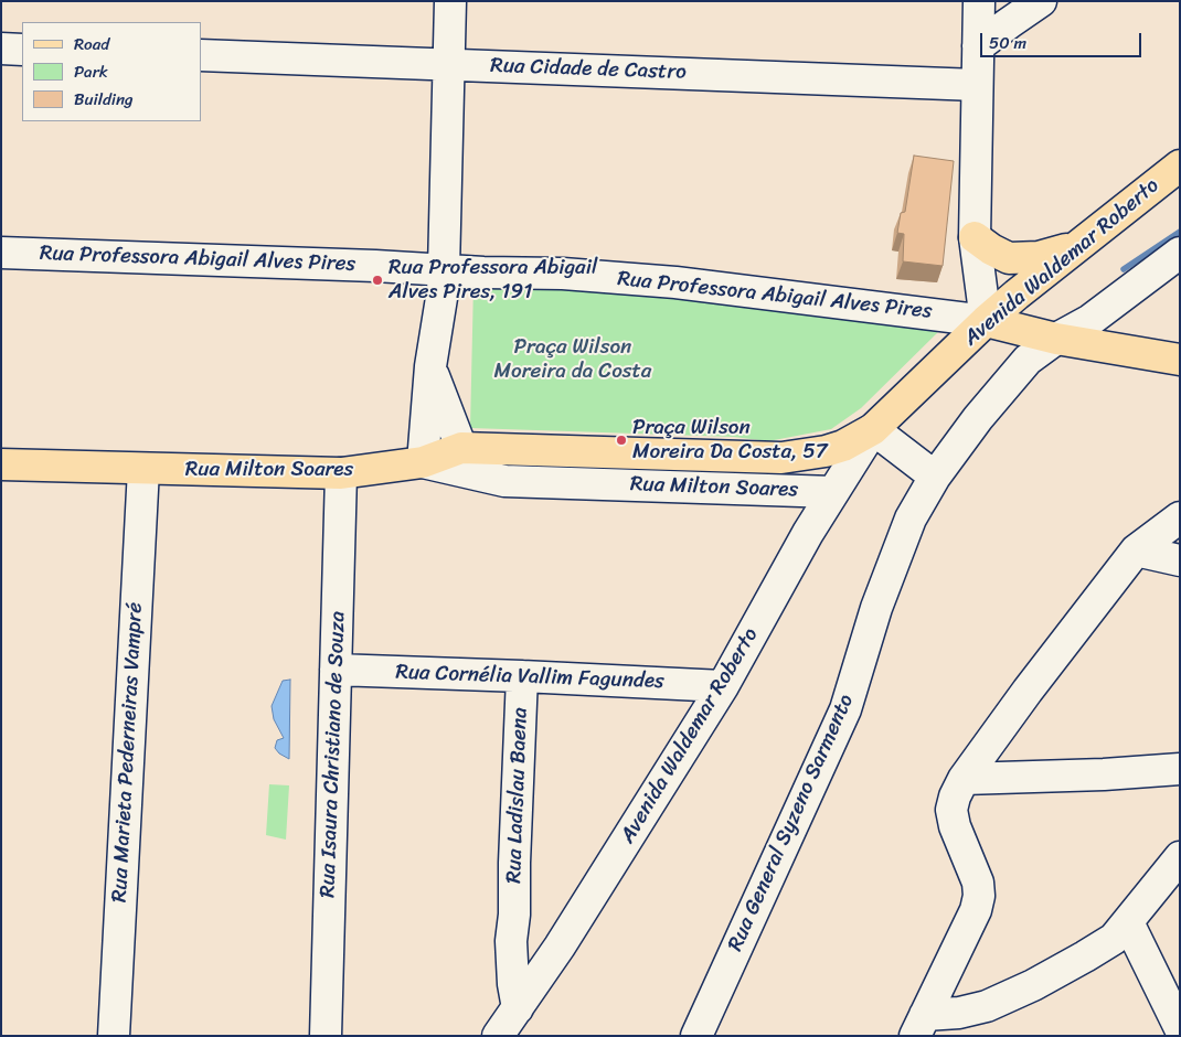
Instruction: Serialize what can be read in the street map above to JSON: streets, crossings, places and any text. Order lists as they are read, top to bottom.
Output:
{
  "streets": {
    "main road": ["Avenida Waldemar Roberto", "Rua Milton Soares"],
    "street": [
      "Rua Cidade de Castro",
      "Rua Professora Abigail Alves Pires",
      "Rua Cornélia Vallim Fagundes",
      "Rua Marieta Pederneiras Vampré",
      "Rua Isaura Christiano de Souza",
      "Rua Ladislau Baena",
      "Rua General Syzeno Sarmento"
    ]
  },
  "crossings": [
    ["Rua Professora Abigail Alves Pires", "Avenida Waldemar Roberto"],
    ["Avenida Waldemar Roberto", "Rua Milton Soares"],
    ["Avenida Waldemar Roberto", "Rua Cornélia Vallim Fagundes"],
    ["Avenida Waldemar Roberto", "Rua Ladislau Baena"],
    ["Rua Milton Soares", "Rua Marieta Pederneiras Vampré"],
    ["Rua Milton Soares", "Rua Isaura Christiano de Souza"],
    ["Rua Cornélia Vallim Fagundes", "Rua Isaura Christiano de Souza"],
    ["Rua Cornélia Vallim Fagundes", "Rua Ladislau Baena"]
  ],
  "parks": ["Praça Wilson Moreira da Costa"],
  "places": ["Rua Professora Abigail Alves Pires, 191", "Praça Wilson Moreira Da Costa, 57"],
  "legend": ["Road", "Park", "Building"],
  "scale_bar": "50 m"
}
